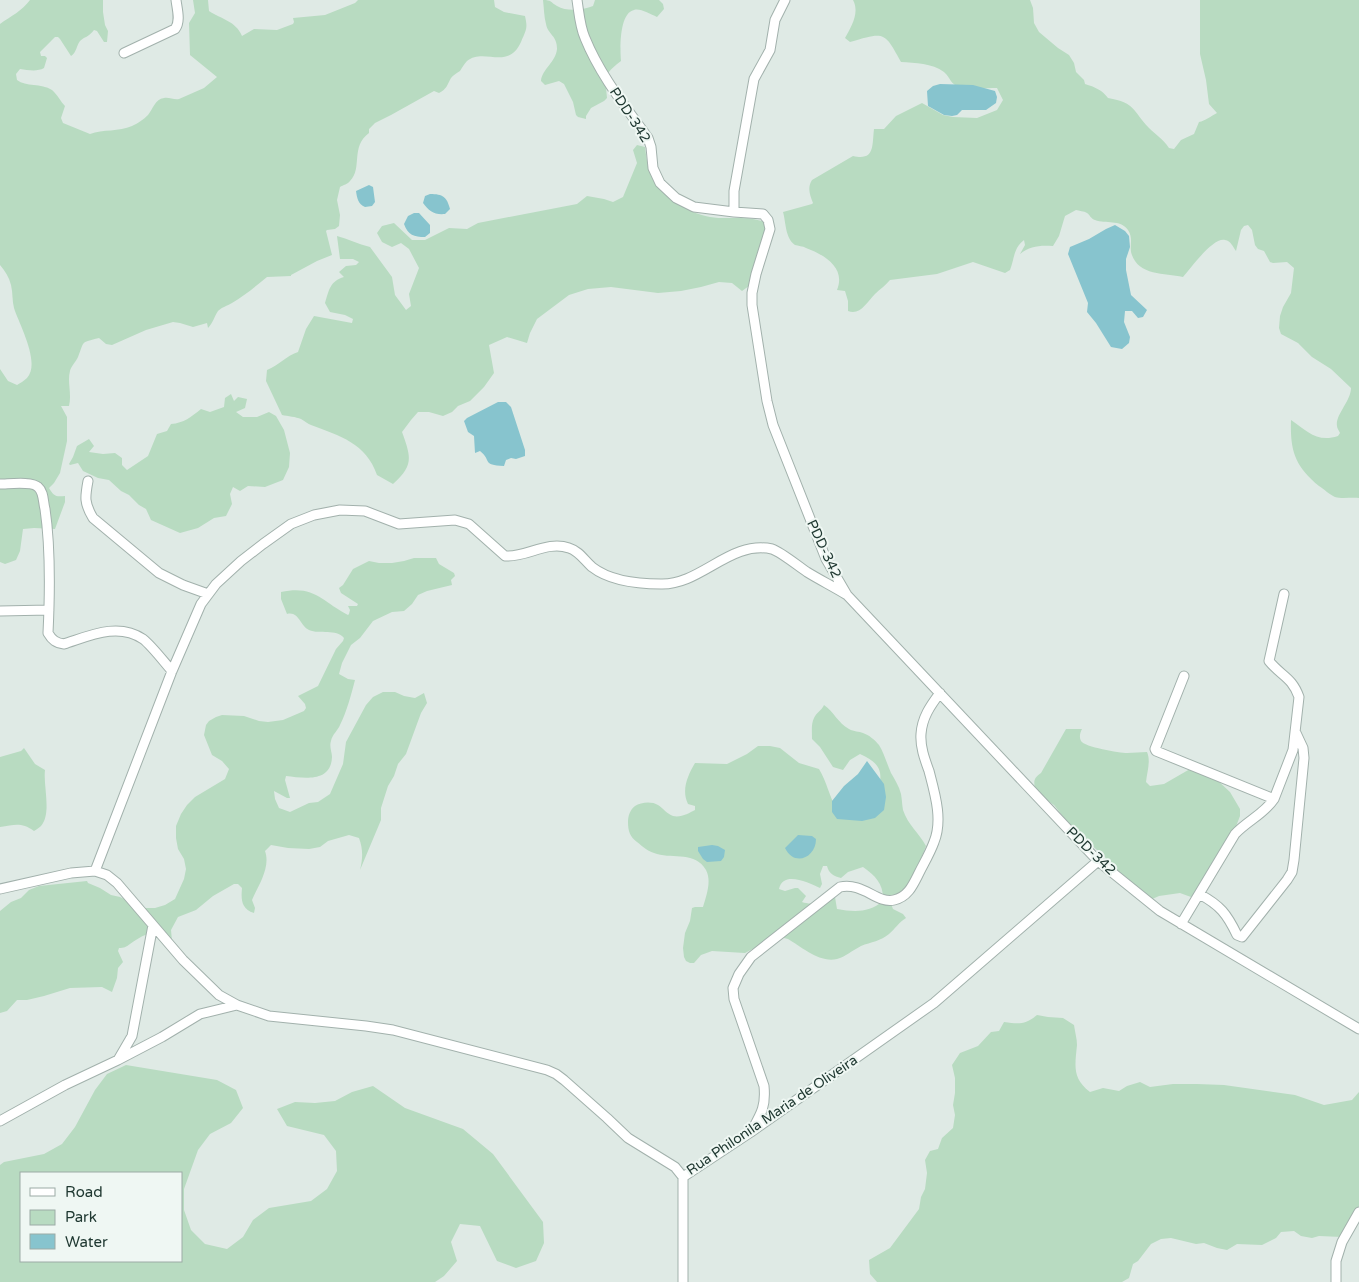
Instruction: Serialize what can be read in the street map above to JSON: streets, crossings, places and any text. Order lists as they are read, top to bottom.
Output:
{
  "streets": {
    "street": ["PDD-342", "Rua Philonila Maria de Oliveira"]
  },
  "crossings": [
    ["PDD-342", "Rua Philonila Maria de Oliveira"]
  ],
  "legend": ["Road", "Park", "Water"]
}
